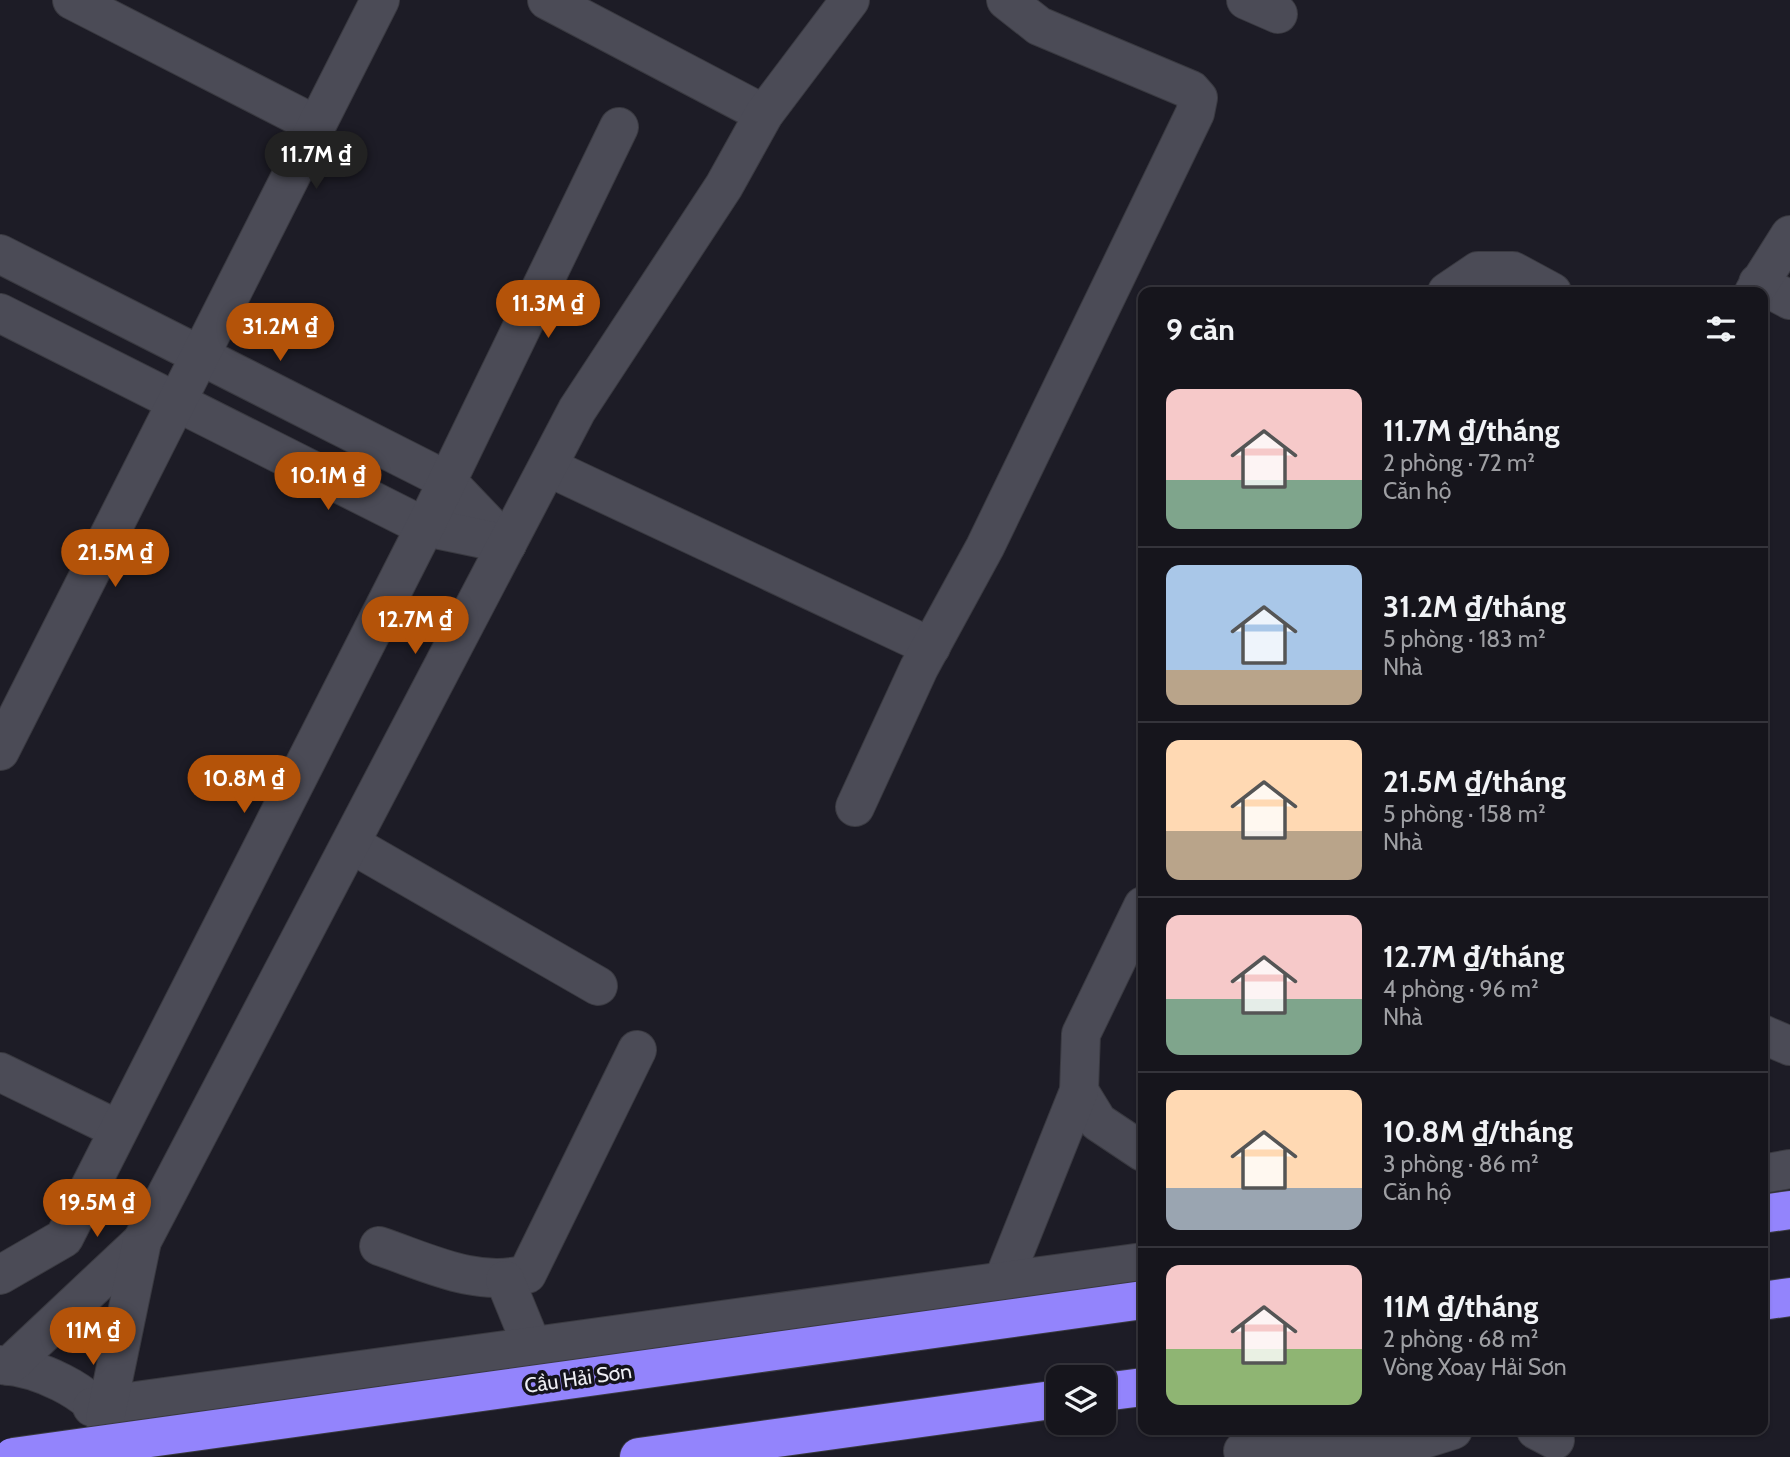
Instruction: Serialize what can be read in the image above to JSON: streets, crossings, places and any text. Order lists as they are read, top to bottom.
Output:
{
  "streets": {
    "highway": ["Cầu Hải Sơn"]
  },
  "page": {
    "price": [
      "11.7M ₫",
      "11.3M ₫",
      "31.2M ₫",
      "10.1M ₫",
      "21.5M ₫",
      "12.7M ₫",
      "10.8M ₫",
      "19.5M ₫",
      "11M ₫"
    ],
    "heading": "9 căn",
    "list": [
      {
        "name": "11.7M ₫/tháng",
        "note": "2 phòng · 72 m² · Căn hộ"
      },
      {
        "name": "31.2M ₫/tháng",
        "note": "5 phòng · 183 m² · Nhà"
      },
      {
        "name": "21.5M ₫/tháng",
        "note": "5 phòng · 158 m² · Nhà"
      },
      {
        "name": "12.7M ₫/tháng",
        "note": "4 phòng · 96 m² · Nhà"
      },
      {
        "name": "10.8M ₫/tháng",
        "note": "3 phòng · 86 m² · Căn hộ"
      },
      {
        "name": "11M ₫/tháng",
        "note": "2 phòng · 68 m² · Vòng Xoay Hải Sơn"
      }
    ]
  }
}
